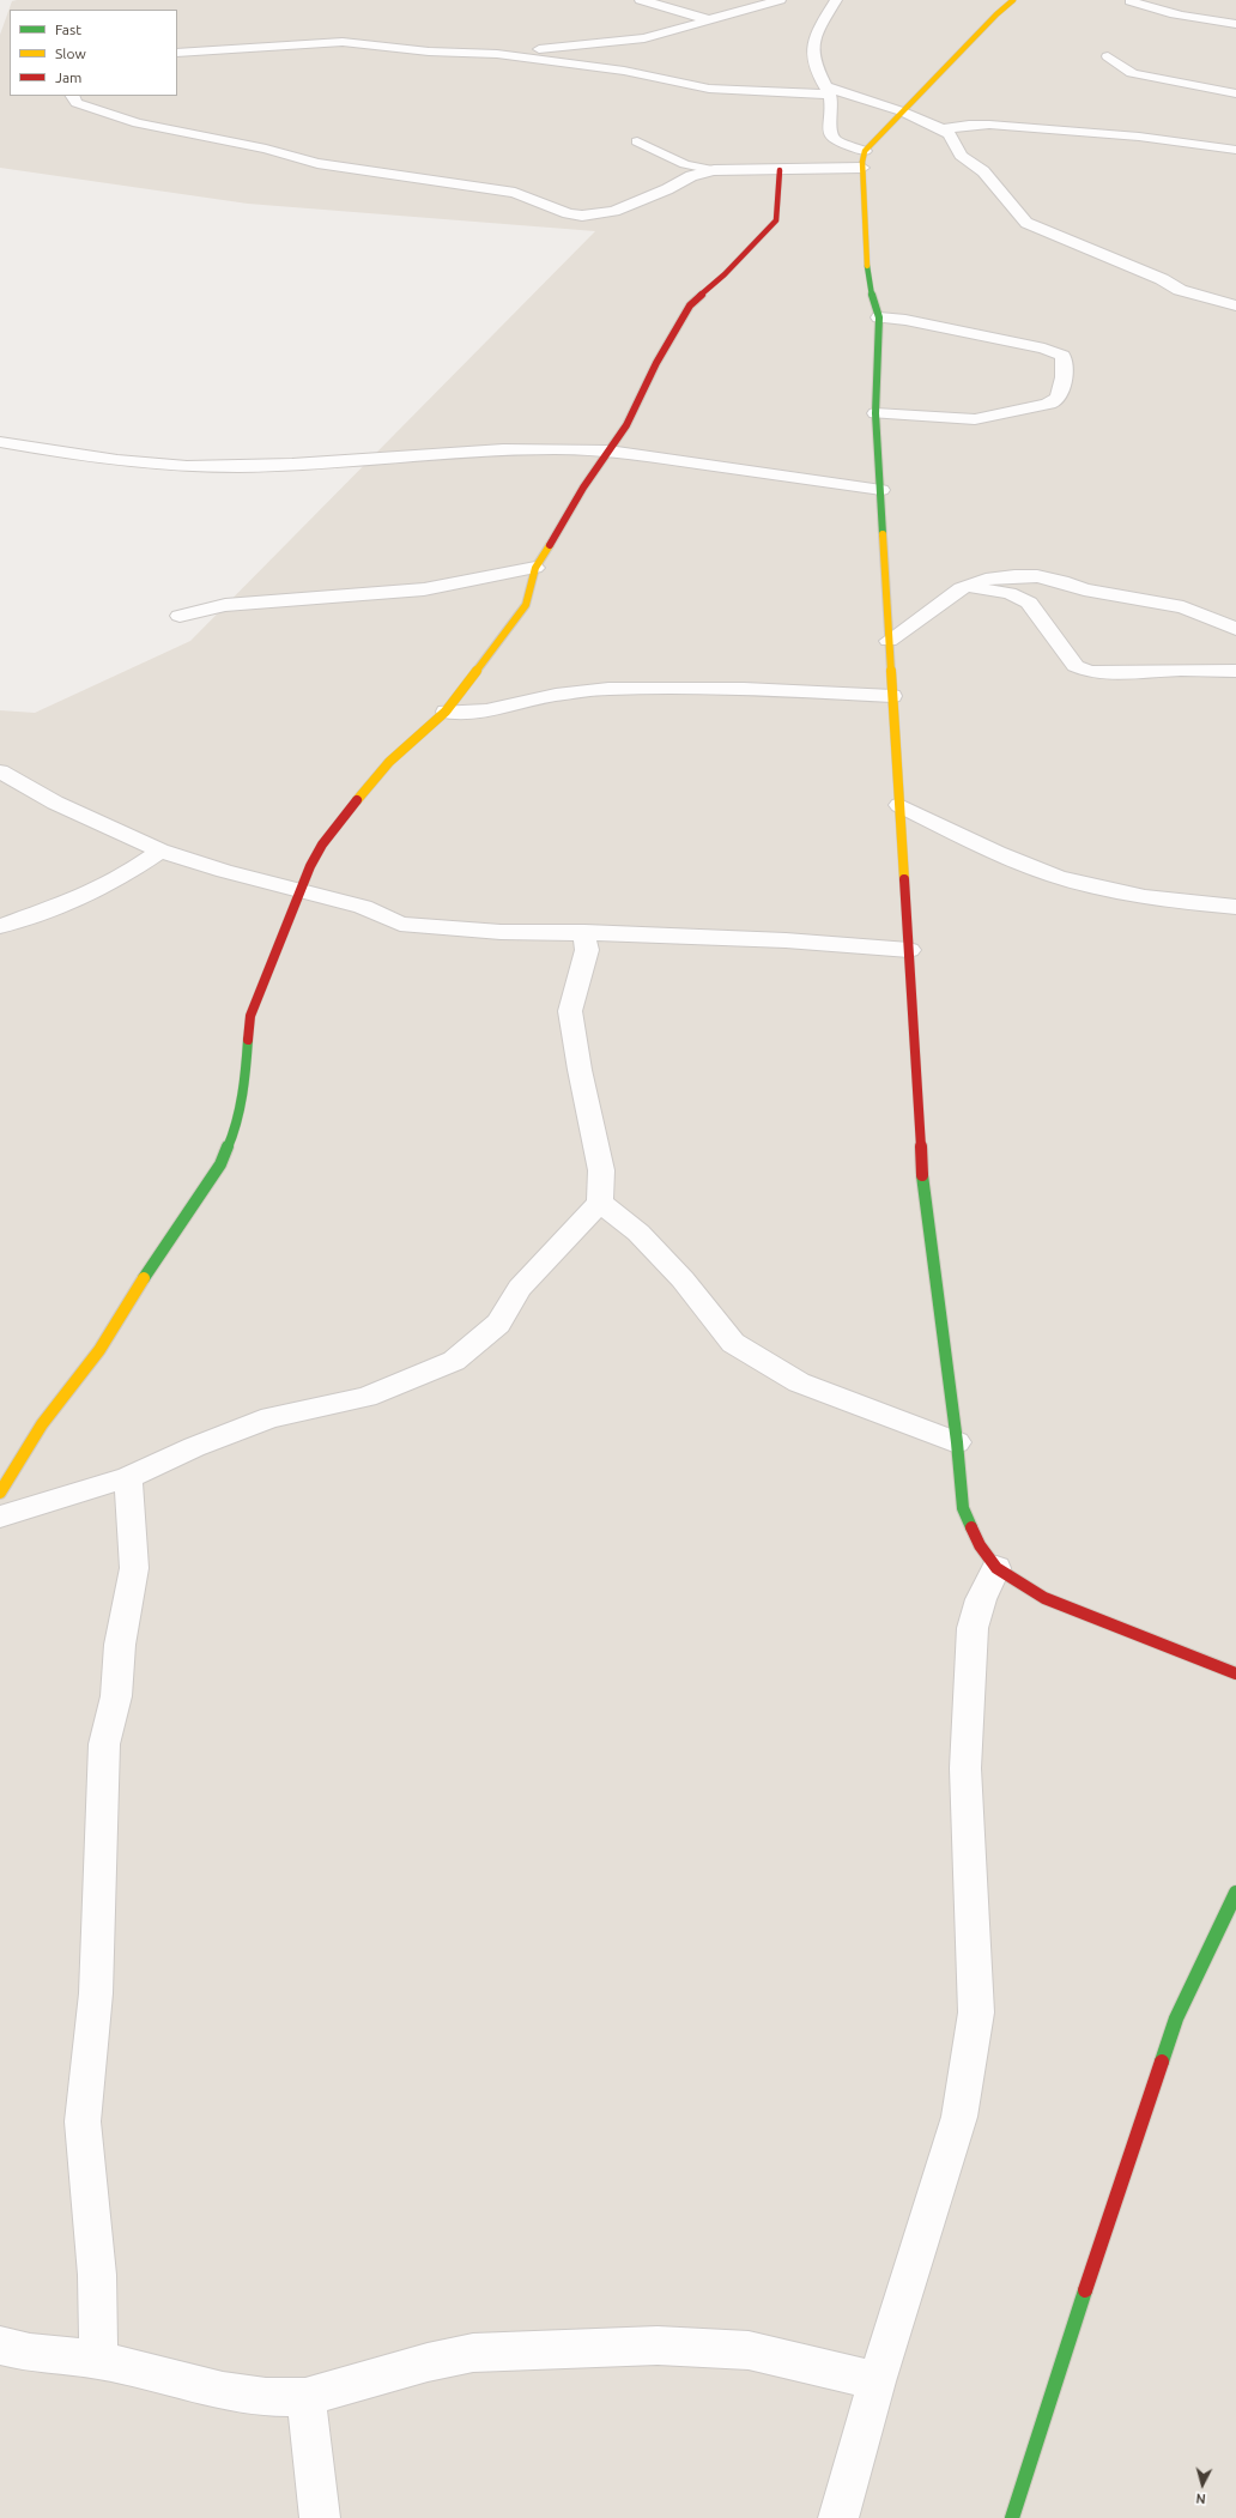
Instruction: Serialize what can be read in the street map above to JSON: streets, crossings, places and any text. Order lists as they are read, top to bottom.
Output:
{
  "legend": ["Fast", "Slow", "Jam"],
  "north": "bottom"
}
